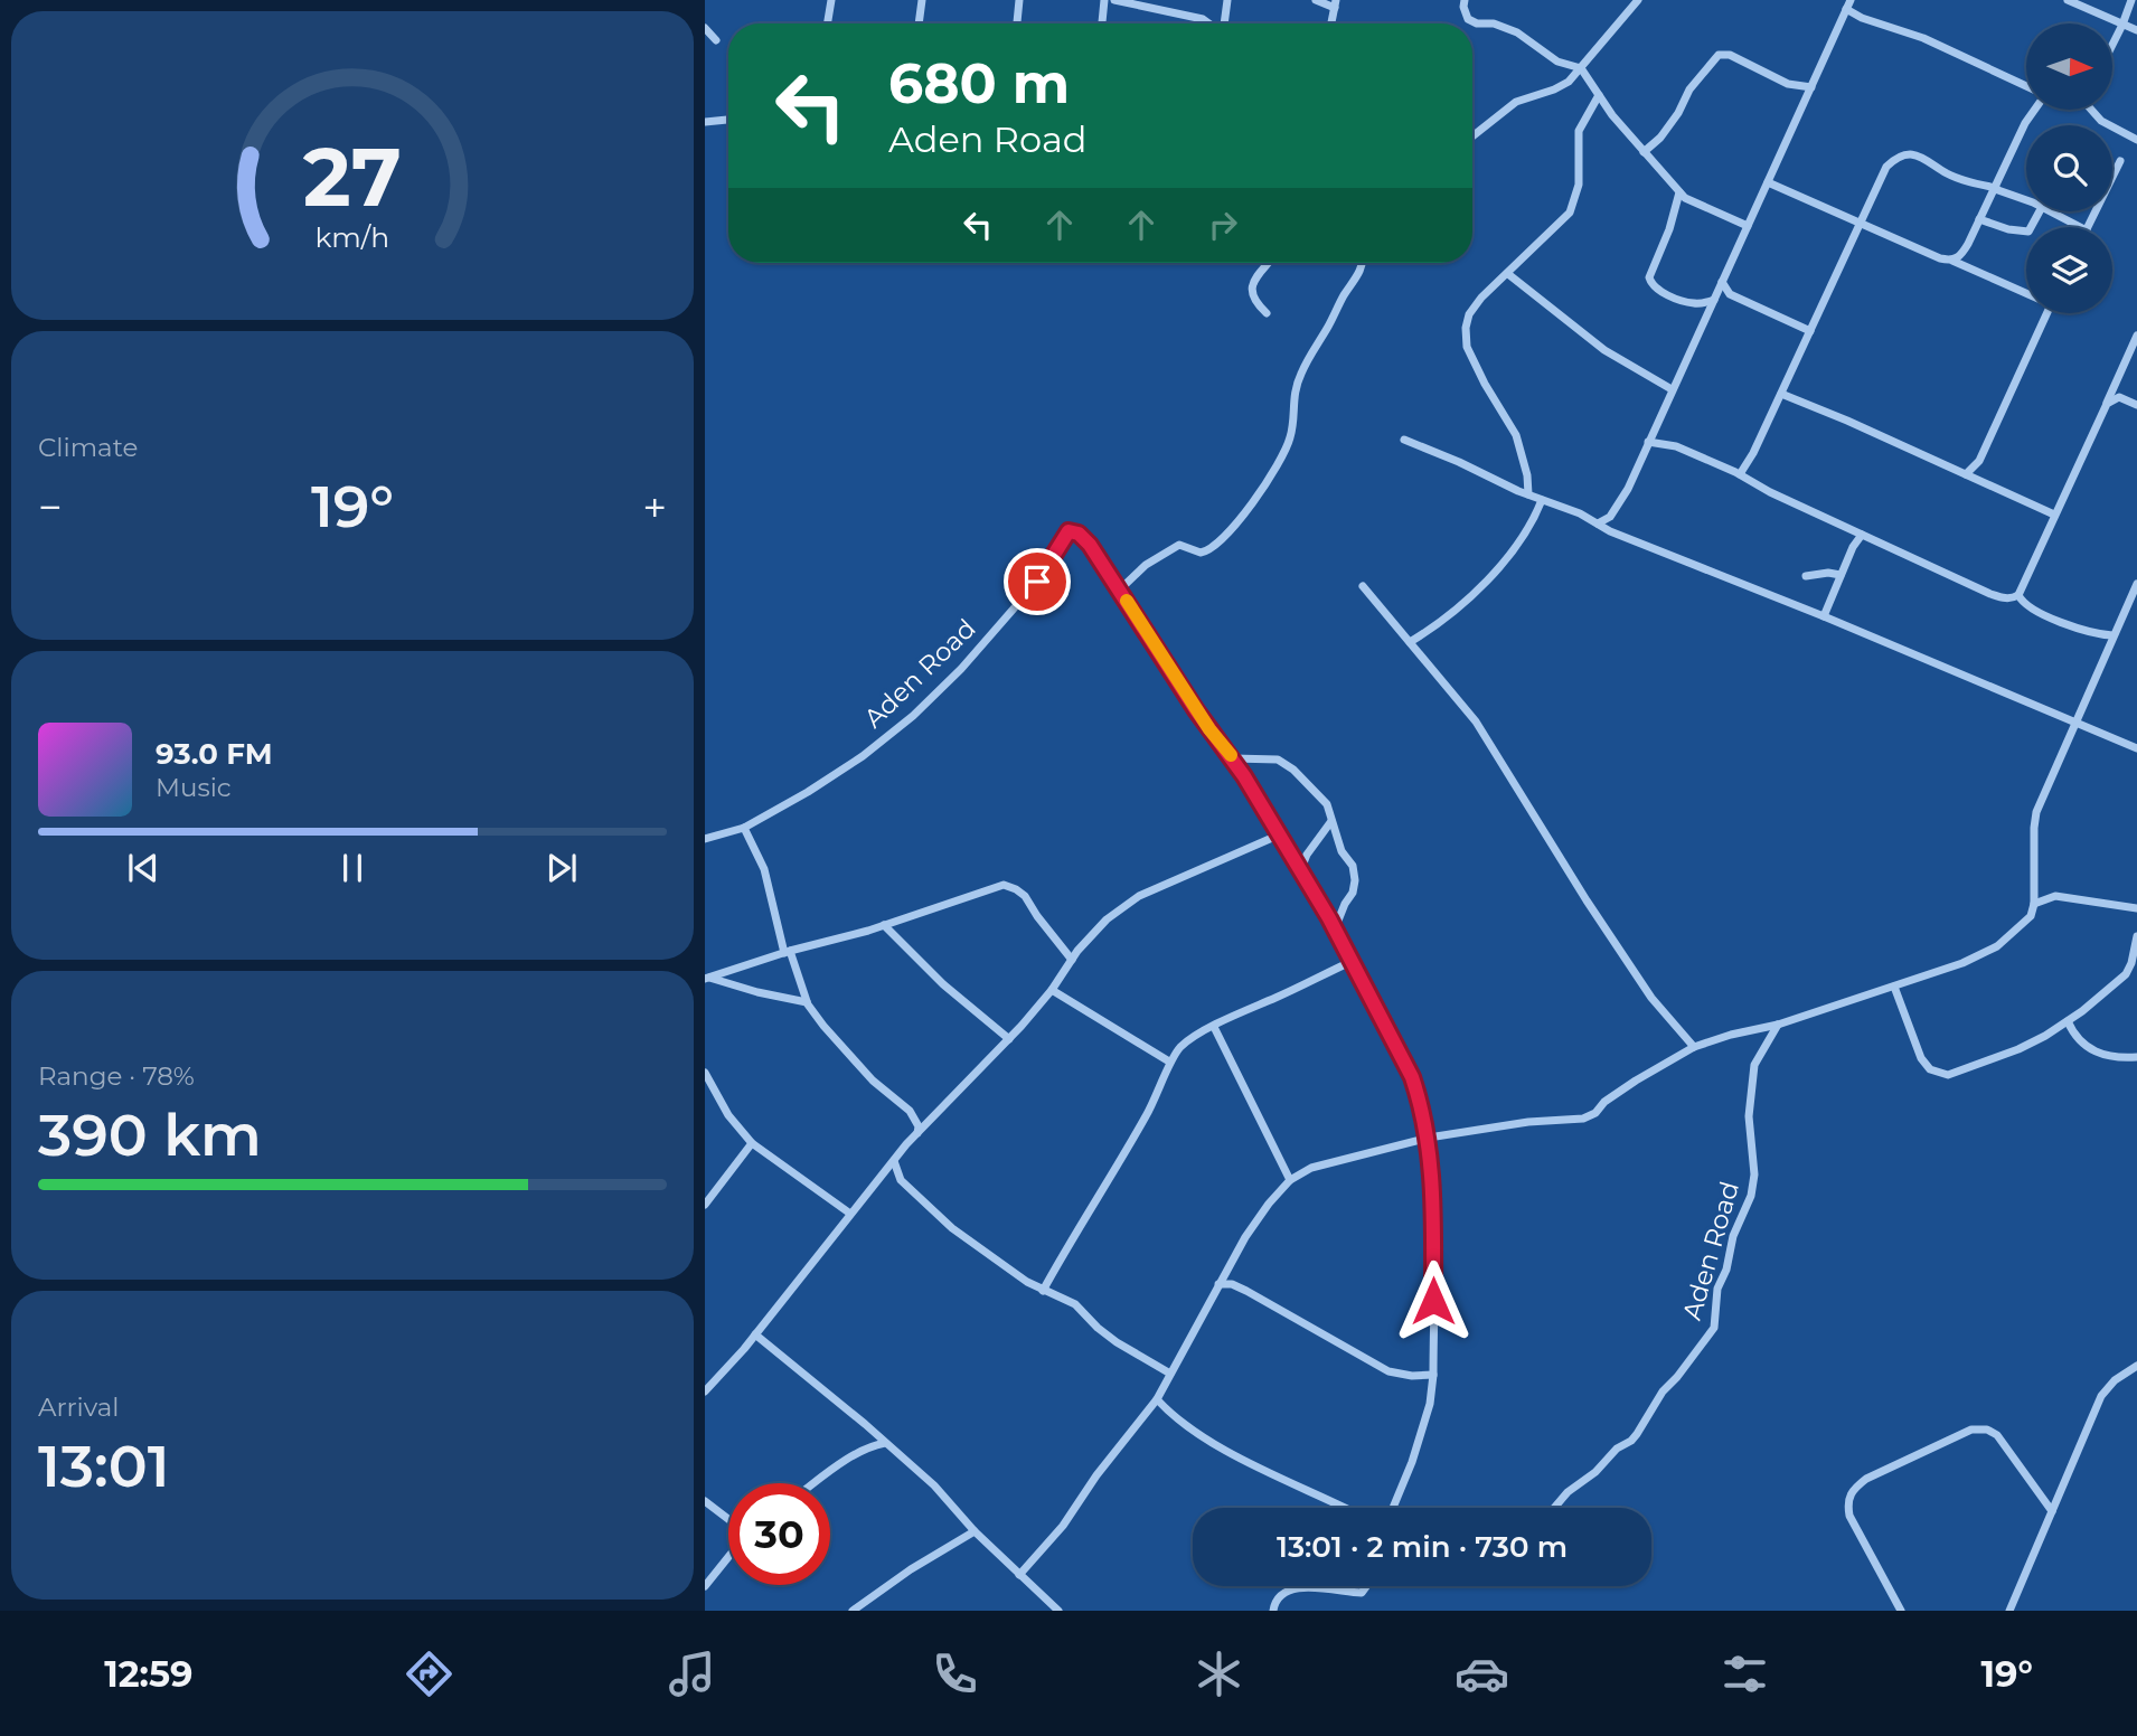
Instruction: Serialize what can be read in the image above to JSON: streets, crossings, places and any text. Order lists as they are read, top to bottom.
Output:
{
  "streets": {
    "street": ["Aden Road"]
  },
  "north": "right",
  "page": {
    "turn": ["680 m", "Aden Road"],
    "tile": [
      "Climate",
      ["Range · 78%", "390 km"],
      ["Arrival", "13:01"]
    ],
    "heat": ["−", "19°", "+"],
    "song": ["93.0 FM", "Music"],
    "limit": "30",
    "trip": "13:01 · 2 min · 730 m",
    "tabs": ["12:59", "19°"],
    "gauge": ["27", "km/h"]
  }
}
